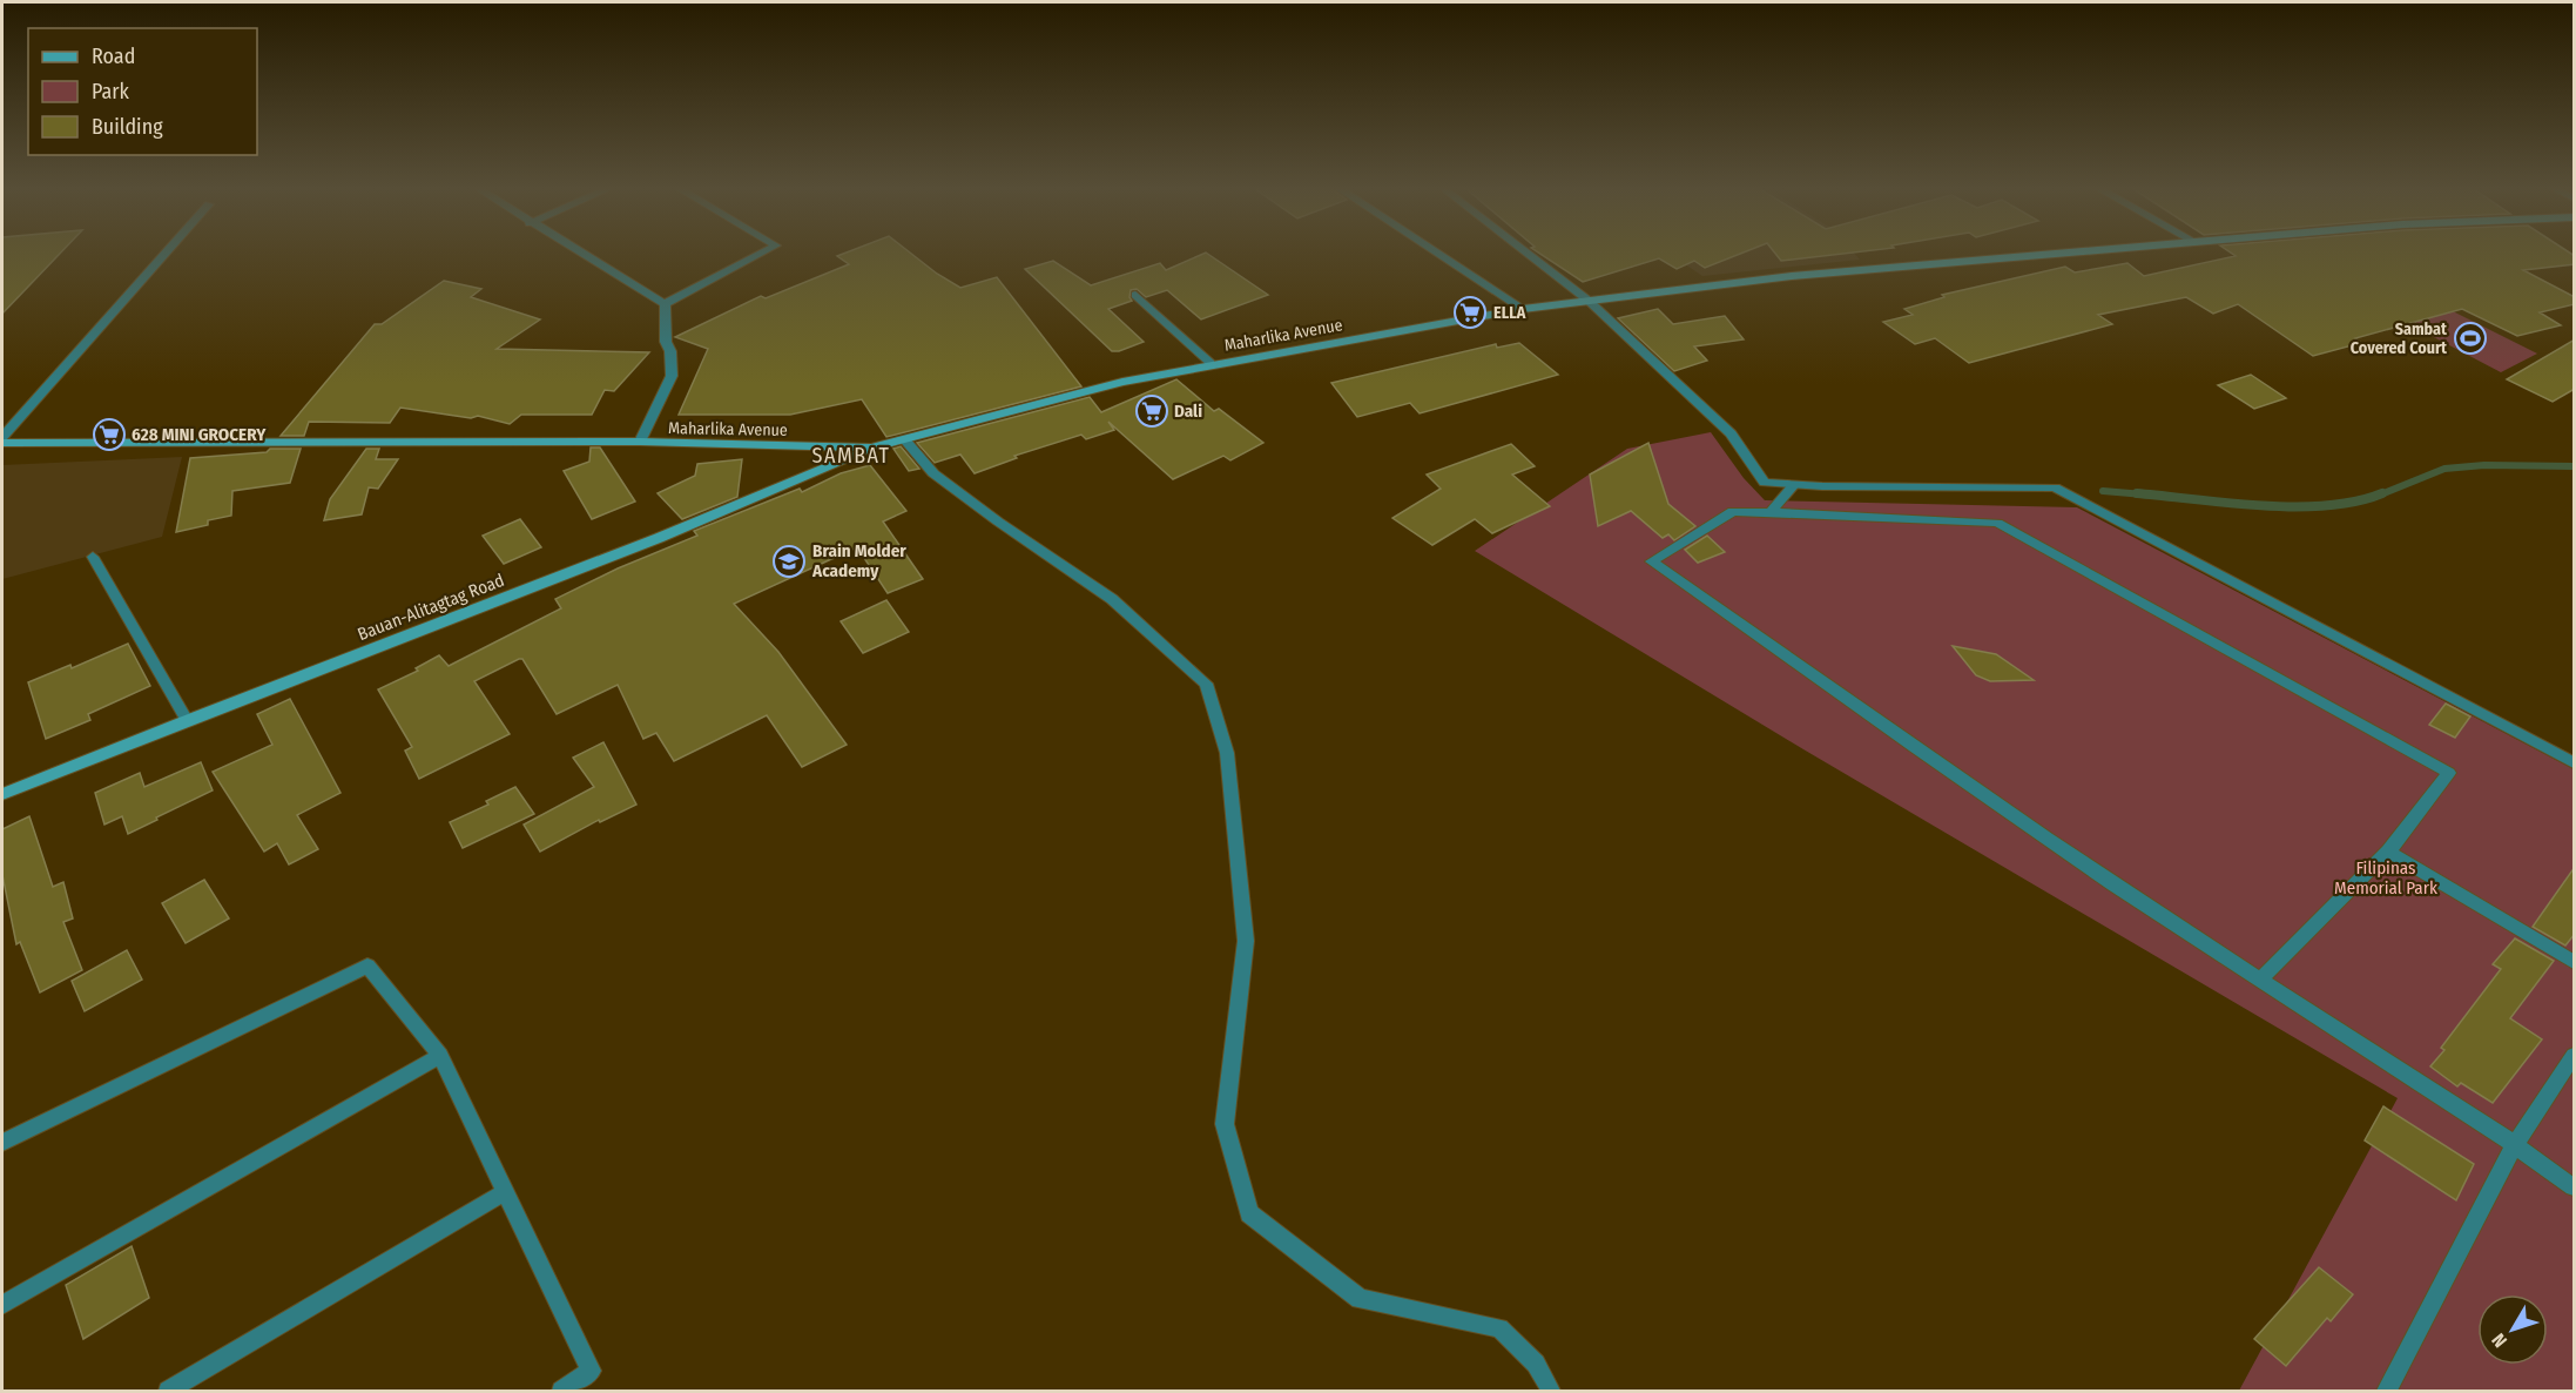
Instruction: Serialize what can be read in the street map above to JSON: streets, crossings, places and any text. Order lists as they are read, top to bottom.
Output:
{
  "streets": {
    "main road": ["Maharlika Avenue", "Bauan-Alitagtag Road"]
  },
  "crossings": [
    ["Maharlika Avenue", "Bauan-Alitagtag Road"]
  ],
  "districts": ["SAMBAT"],
  "parks": ["Filipinas Memorial Park"],
  "places": {
    "supermarket": ["ELLA", "Dali", "628 MINI GROCERY"],
    "sports": ["Sambat Covered Court"],
    "school or university": ["Brain Molder Academy"]
  },
  "legend": ["Road", "Park", "Building"],
  "north": "bottom left"
}
